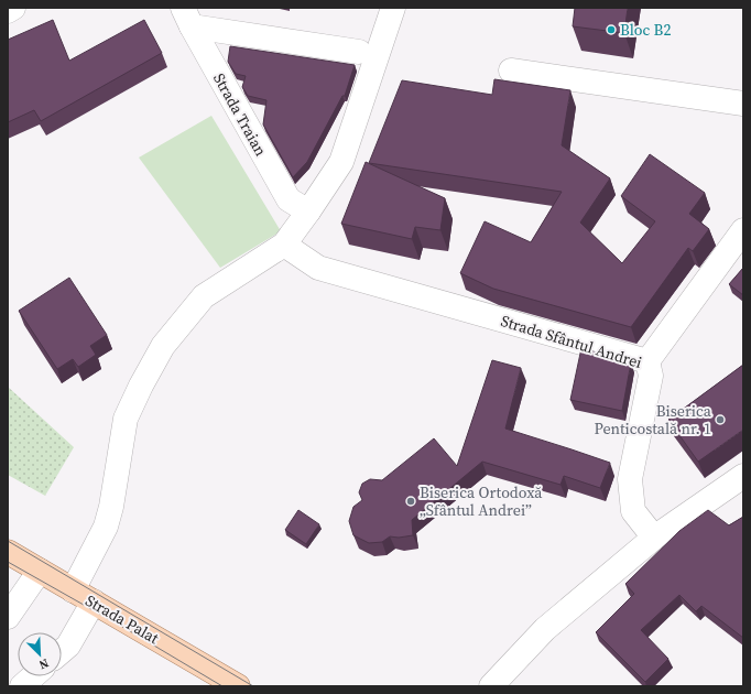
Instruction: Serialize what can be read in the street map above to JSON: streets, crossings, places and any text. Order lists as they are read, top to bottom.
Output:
{
  "streets": {
    "main road": ["Strada Palat"],
    "street": ["Strada Traian", "Strada Sfântul Andrei"]
  },
  "places": ["Bloc B2", "Biserica Penticostală nr. 1", "Biserica Ortodoxă „Sfântul Andrei”"],
  "north": "bottom right"
}
